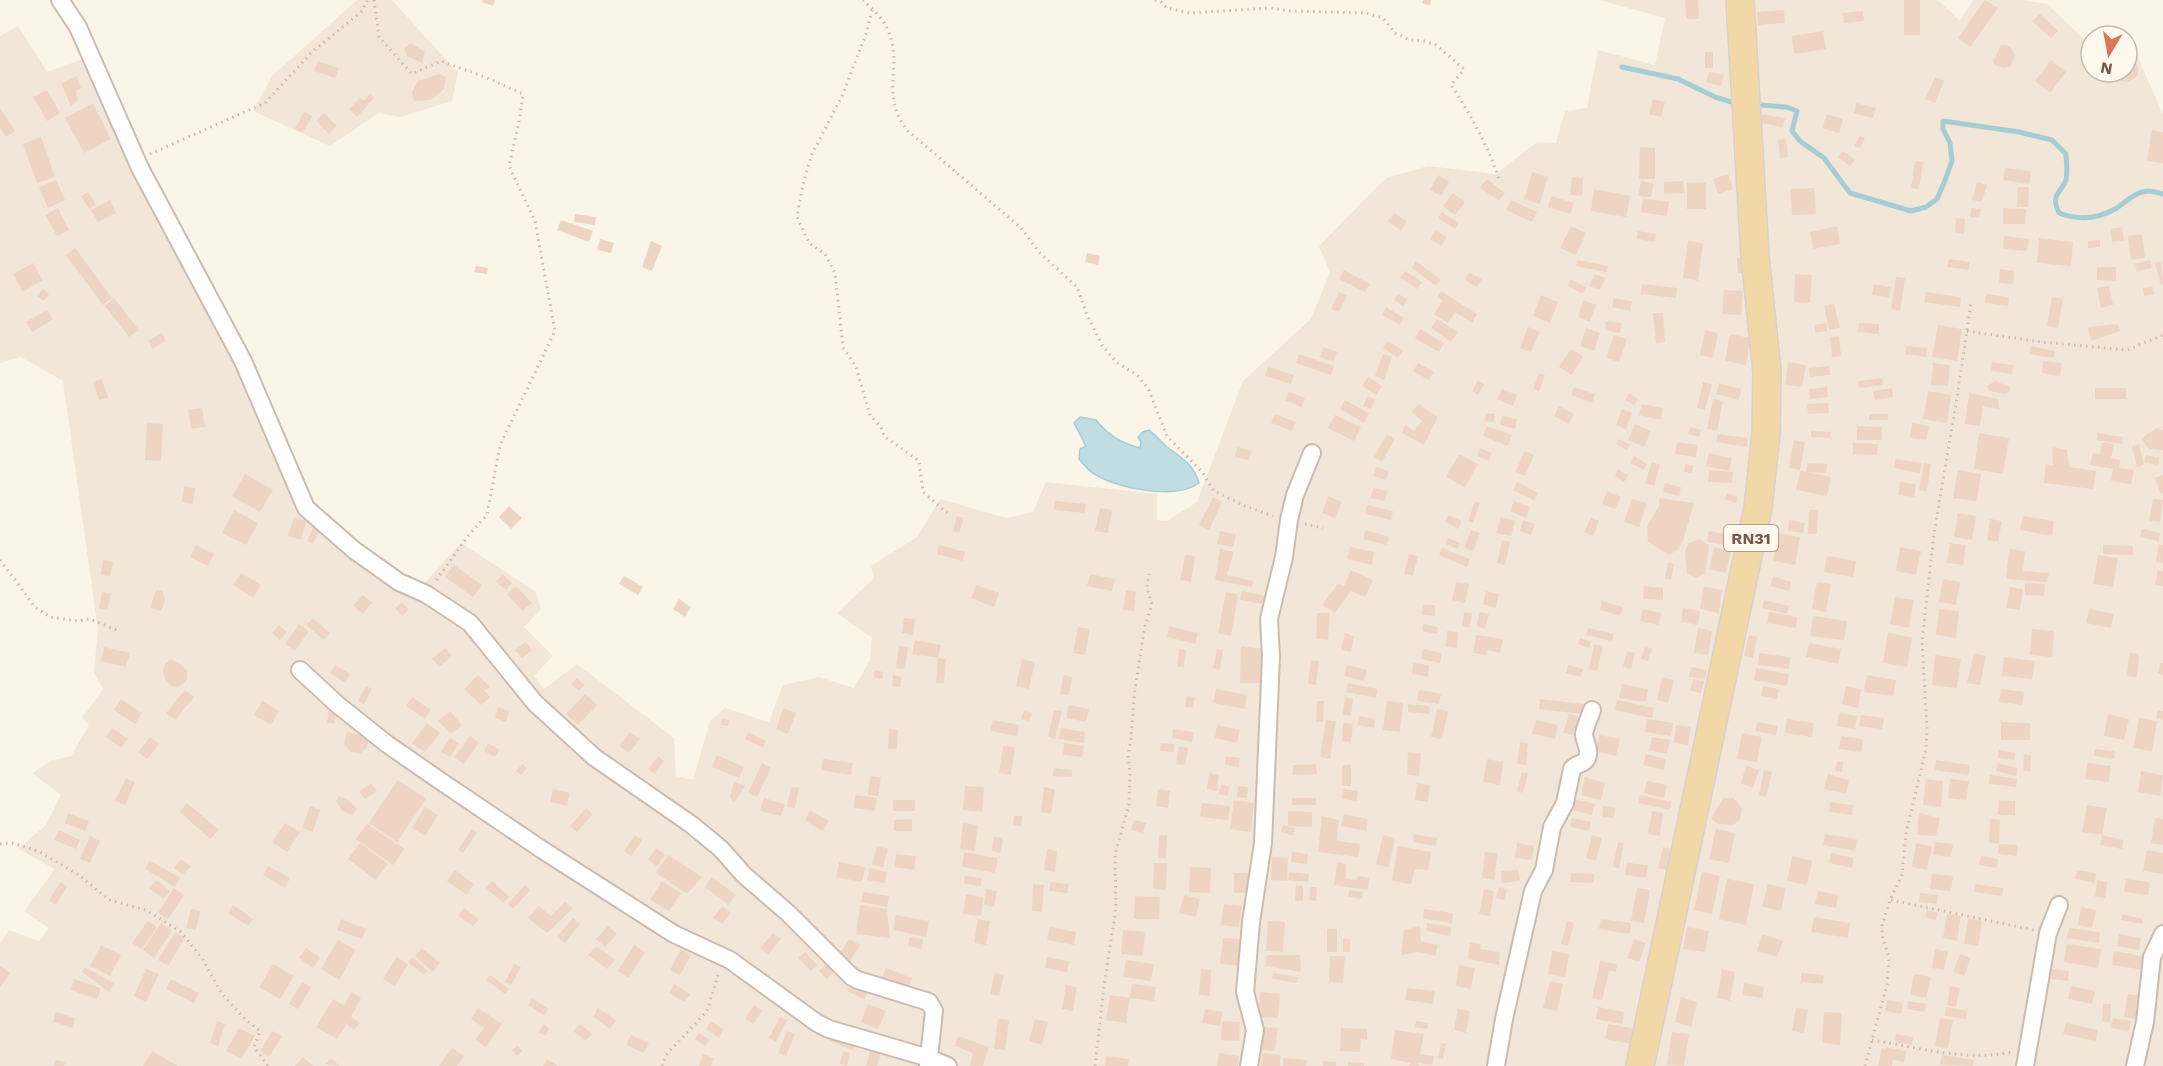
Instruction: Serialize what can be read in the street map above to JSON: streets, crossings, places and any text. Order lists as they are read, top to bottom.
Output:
{
  "streets": {
    "main road": ["RN31"]
  },
  "north": "bottom"
}
